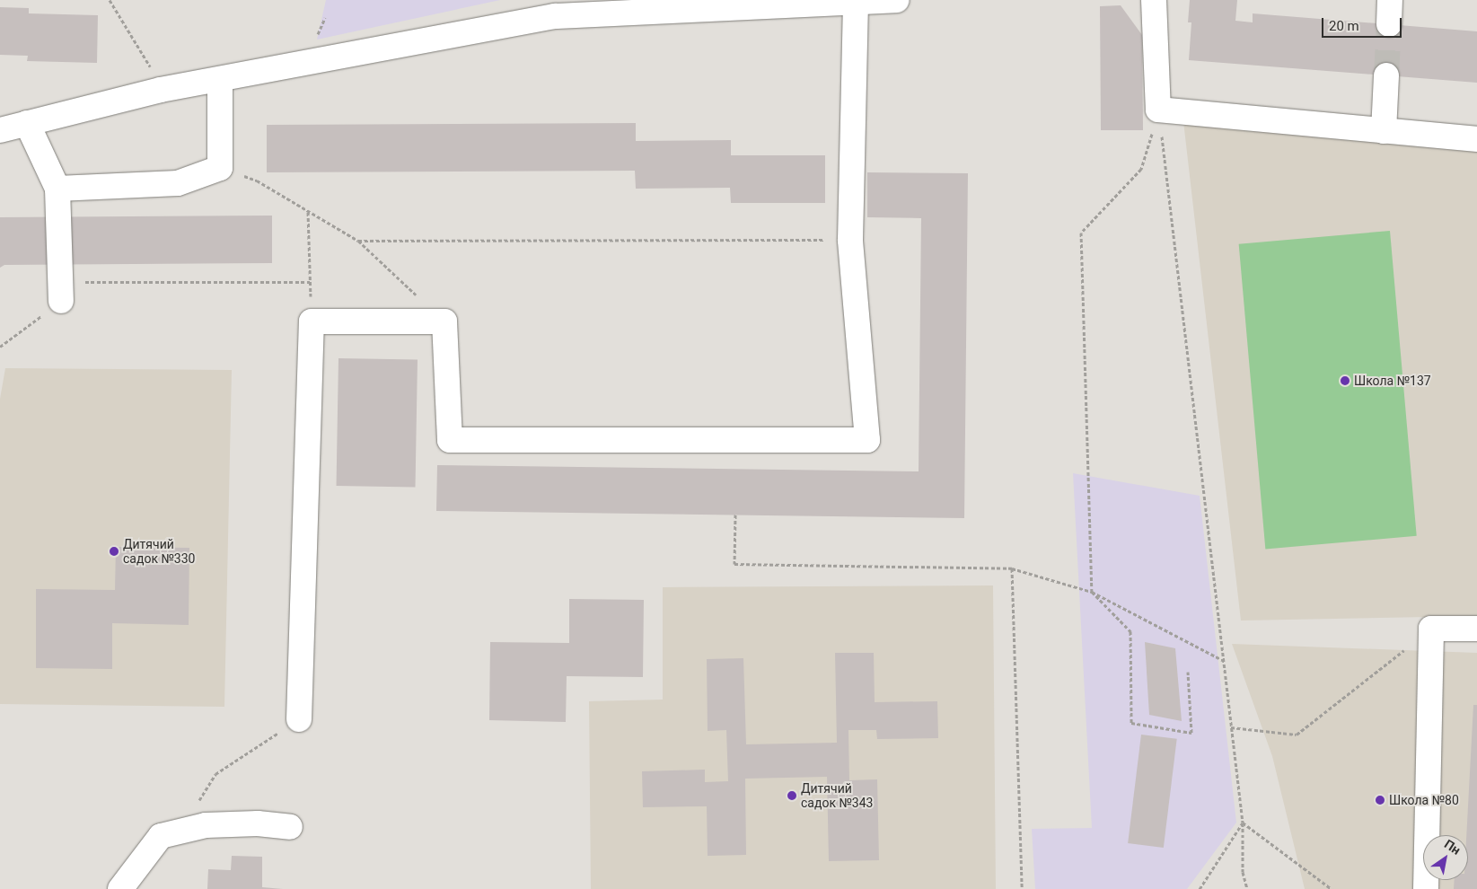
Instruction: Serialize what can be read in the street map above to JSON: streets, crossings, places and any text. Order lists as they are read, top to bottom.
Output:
{
  "places": [
    "Школа №137",
    "Дитячий садок №330",
    "Дитячий садок №343",
    "Школа №80"
  ],
  "scale_bar": "20 m",
  "north": "top right"
}
